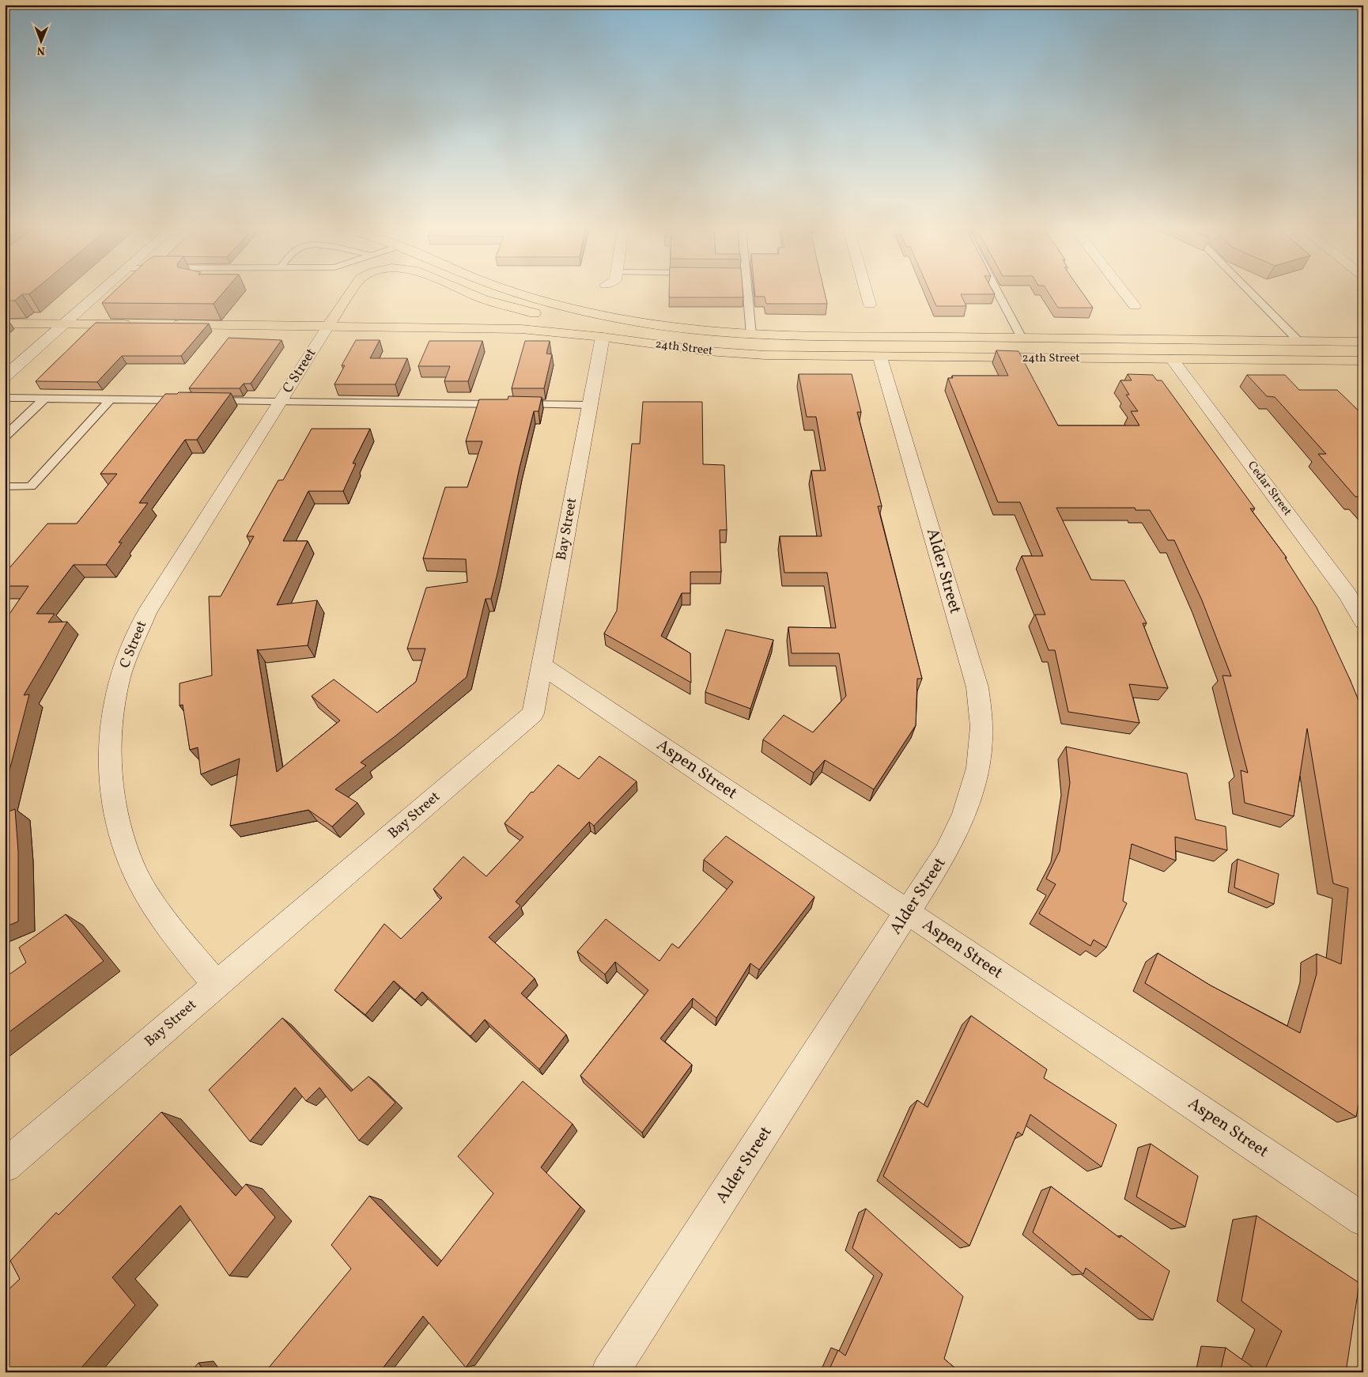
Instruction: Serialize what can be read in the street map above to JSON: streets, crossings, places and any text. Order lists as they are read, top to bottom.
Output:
{
  "streets": {
    "main road": ["24th Street"],
    "street": [
      "C Street",
      "Cedar Street",
      "Bay Street",
      "Alder Street",
      "Aspen Street"
    ]
  },
  "crossings": [
    ["24th Street", "C Street"],
    ["24th Street", "Cedar Street"],
    ["24th Street", "Bay Street"],
    ["24th Street", "Alder Street"],
    ["C Street", "Bay Street"],
    ["Bay Street", "Aspen Street"],
    ["Alder Street", "Aspen Street"]
  ],
  "north": "bottom"
}
